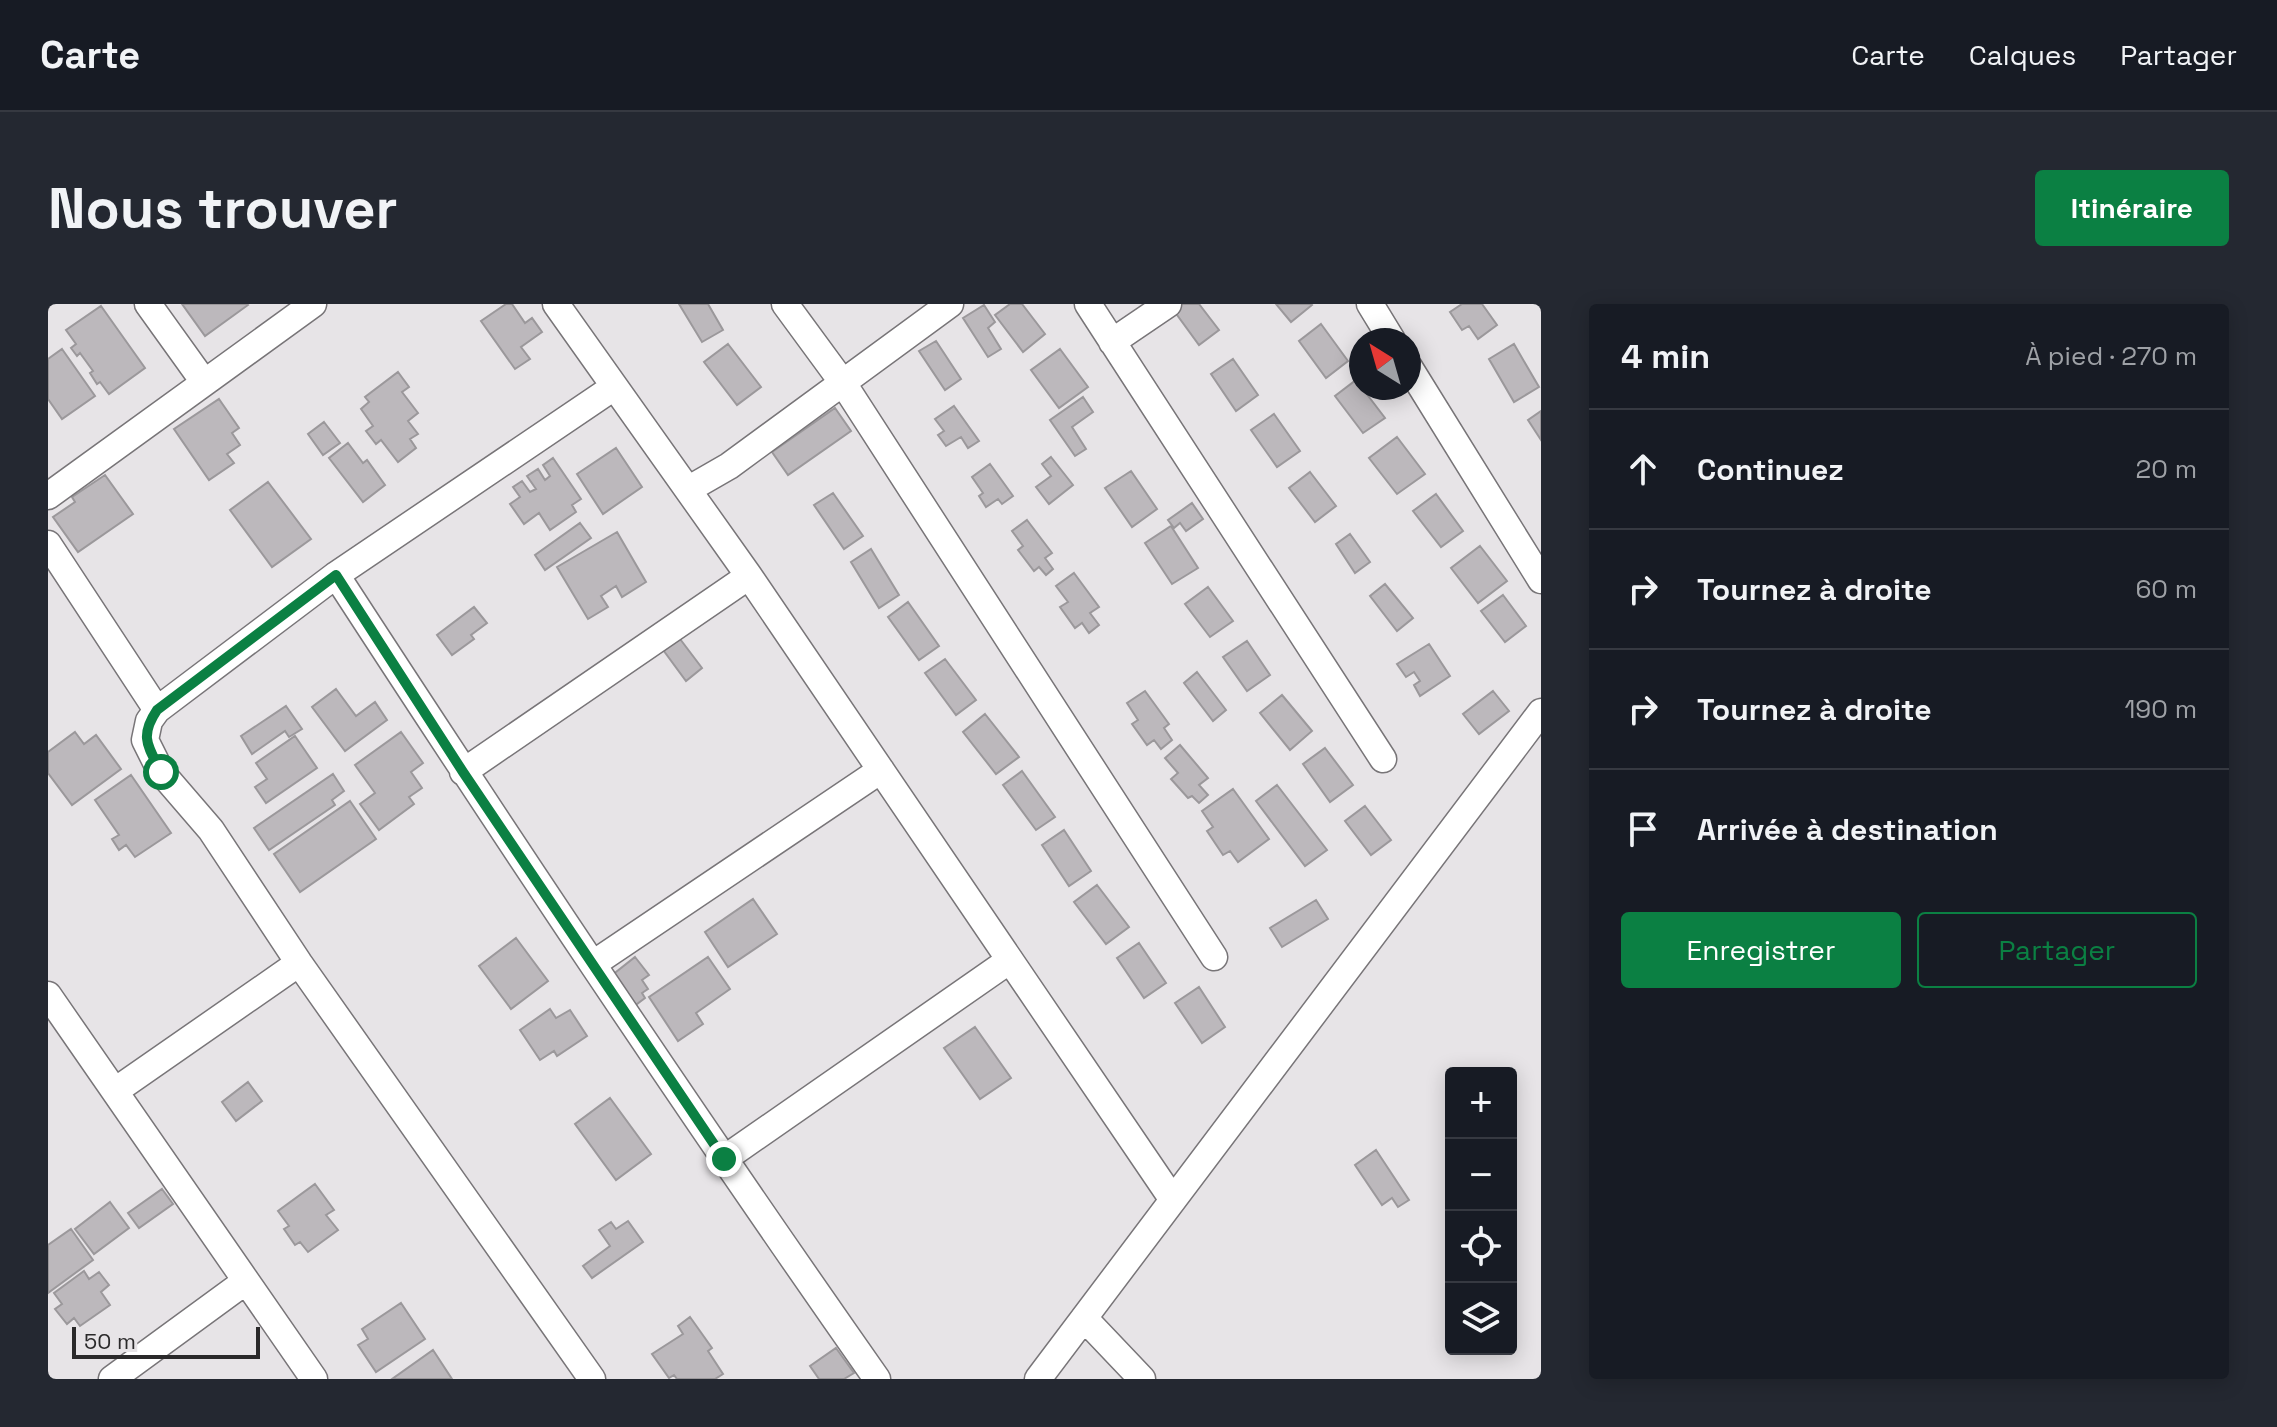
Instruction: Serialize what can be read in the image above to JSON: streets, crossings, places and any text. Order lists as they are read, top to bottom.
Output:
{
  "scale_bar": "50 m",
  "north": "top left",
  "page": {
    "header": "Carte",
    "nav": ["Carte", "Calques", "Partager"],
    "buttons": [
      "Itinéraire",
      ["Enregistrer", "Partager"]
    ],
    "title": "Nous trouver",
    "heading": ["4 min", "À pied · 270 m"],
    "list": [
      ["Continuez", "20 m"],
      ["Tournez à droite", "60 m"],
      ["Tournez à droite", "190 m"],
      "Arrivée à destination"
    ],
    "map_buttons": ["+", "−"],
    "scale": "50 m"
  }
}
